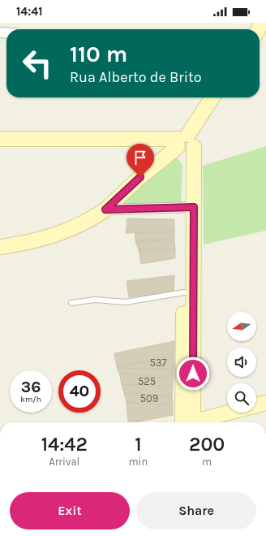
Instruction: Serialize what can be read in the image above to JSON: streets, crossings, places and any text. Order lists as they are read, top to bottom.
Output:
{
  "house_numbers": ["537", "525", "509"],
  "north": "left",
  "page": {
    "status": "14:41",
    "turn": ["110 m", "Rua Alberto de Brito"],
    "speed": "36 km/h",
    "limit": "40",
    "eta": [
      "14:42",
      "Arrival",
      "1",
      "min",
      "200",
      "m"
    ],
    "buttons": ["Exit", "Share"]
  }
}
